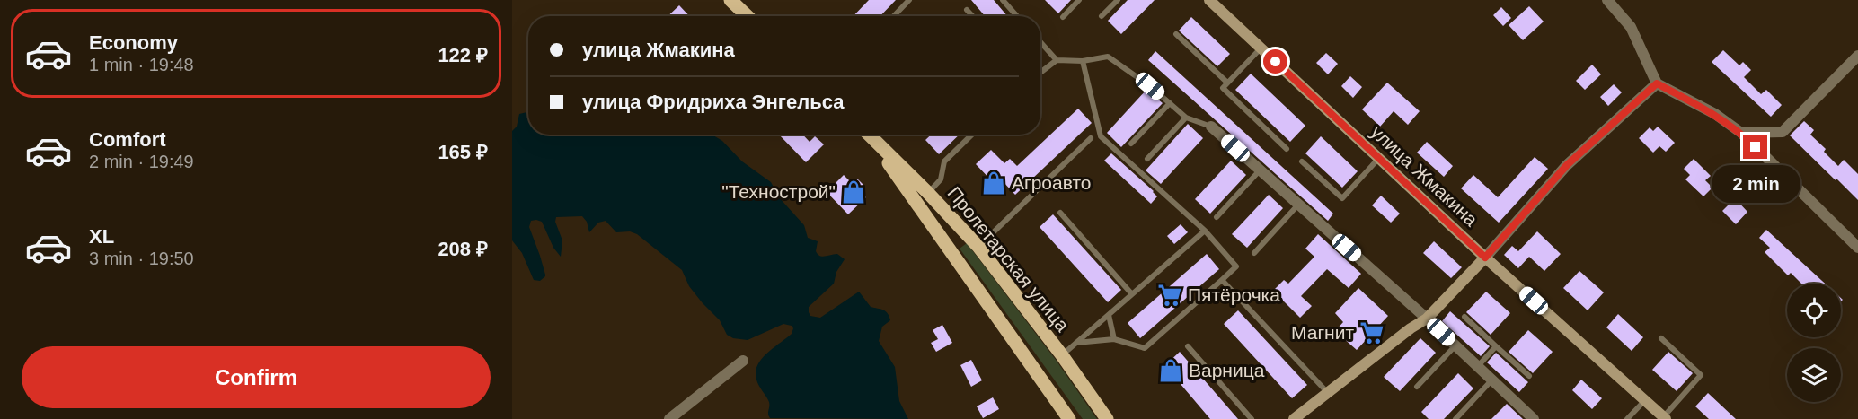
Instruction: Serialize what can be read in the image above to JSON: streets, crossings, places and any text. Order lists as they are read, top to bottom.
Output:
{
  "streets": {
    "main road": ["Пролетарская улица"],
    "street": ["улица Жмакина"]
  },
  "places": {
    "shop": ["Агроавто", "\"Технострой\"", "Варница"],
    "supermarket": ["Пятёрочка", "Магнит"]
  },
  "page": {
    "list": [
      {
        "name": "Economy",
        "note": "1 min · 19:48",
        "value": "122 ₽"
      },
      {
        "name": "Comfort",
        "note": "2 min · 19:49",
        "value": "165 ₽"
      },
      {
        "name": "XL",
        "note": "3 min · 19:50",
        "value": "208 ₽"
      }
    ],
    "banner": ["улица Жмакина", "улица Фридриха Энгельса"],
    "bubble": "2 min",
    "buttons": "Confirm"
  }
}
